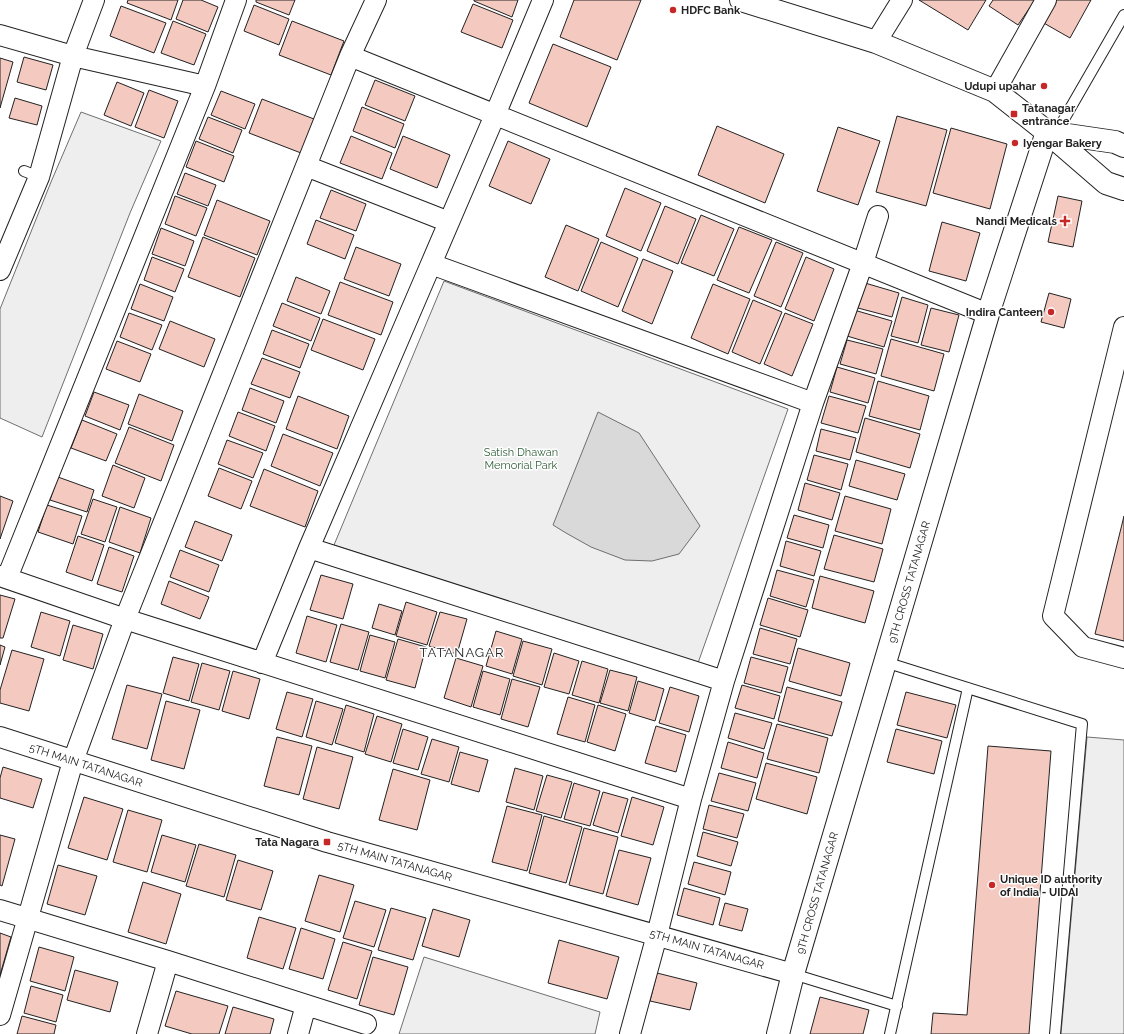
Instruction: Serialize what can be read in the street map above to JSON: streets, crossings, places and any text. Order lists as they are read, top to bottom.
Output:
{
  "streets": {
    "street": ["9TH CROSS TATANAGAR", "5TH MAIN TATANAGAR"]
  },
  "crossings": [
    ["9TH CROSS TATANAGAR", "5TH MAIN TATANAGAR"]
  ],
  "districts": ["TATANAGAR"],
  "parks": ["Satish Dhawan Memorial Park"],
  "places": {
    "other": [
      "HDFC Bank",
      "Udupi upahar",
      "Iyengar Bakery",
      "Indira Canteen",
      "Unique ID authority of India - UIDAI"
    ],
    "transit": ["Tatanagar entrance", "Tata Nagara"],
    "health": ["Nandi Medicals"]
  }
}
